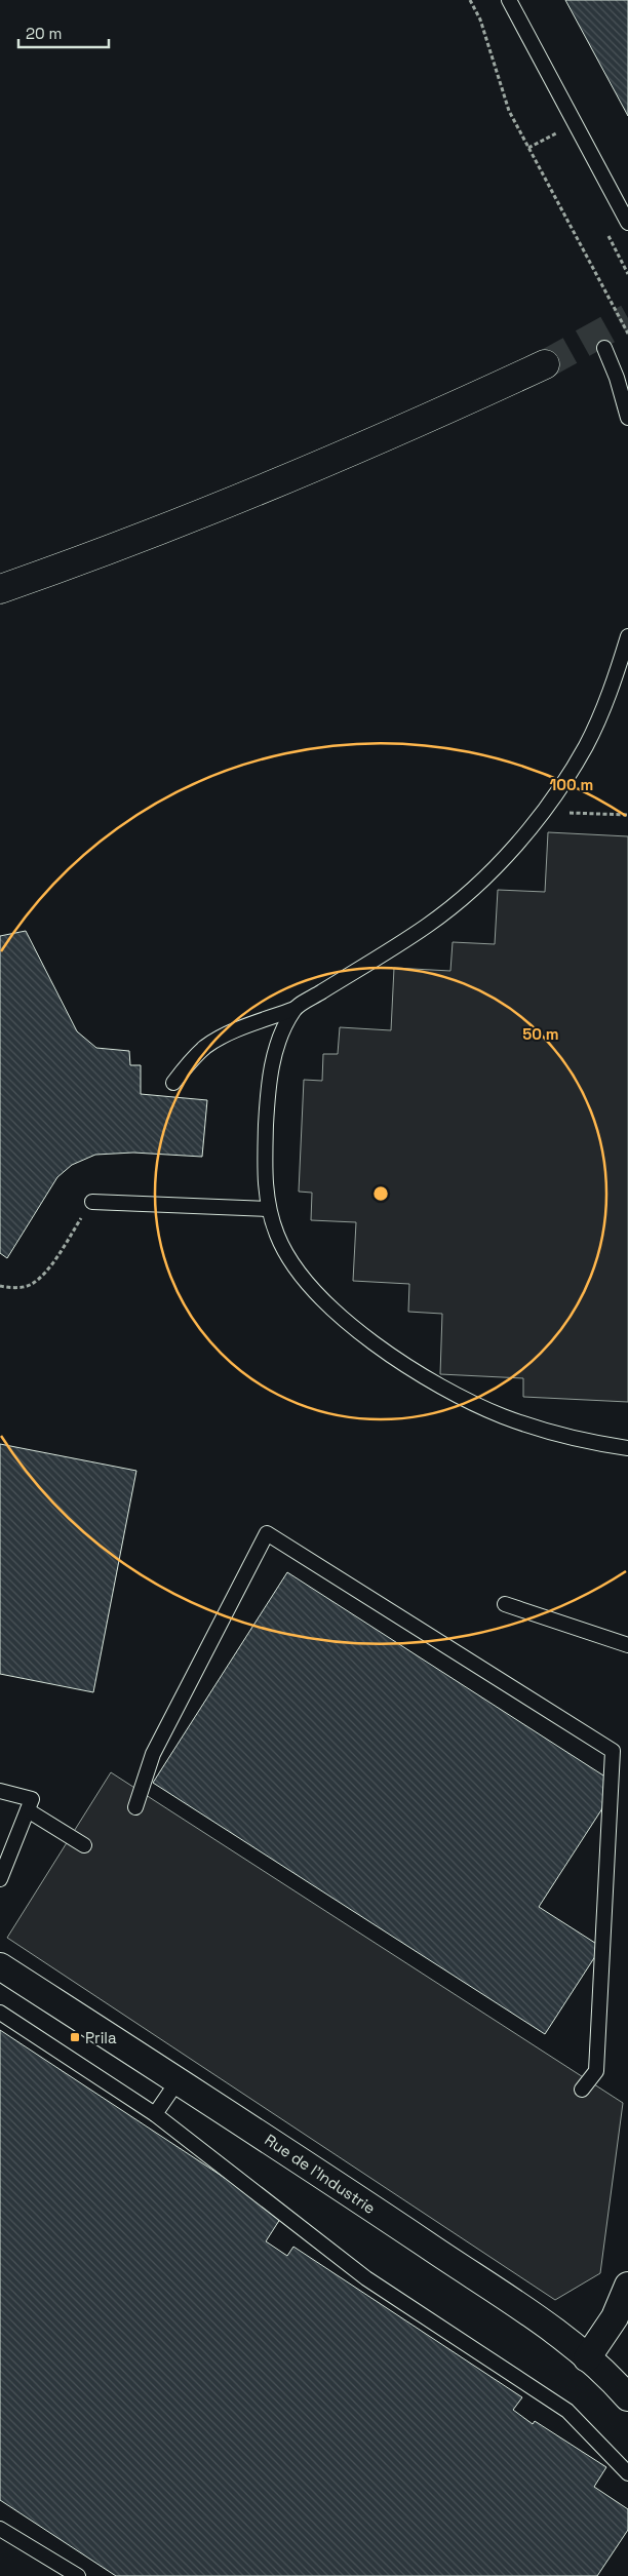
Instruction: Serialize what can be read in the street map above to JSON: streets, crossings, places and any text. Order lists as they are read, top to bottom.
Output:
{
  "streets": {
    "street": ["Rue de l'Industrie"]
  },
  "places": {
    "transit": ["Prila"]
  },
  "scale_bar": "20 m",
  "rings": ["100 m", "50 m"]
}
